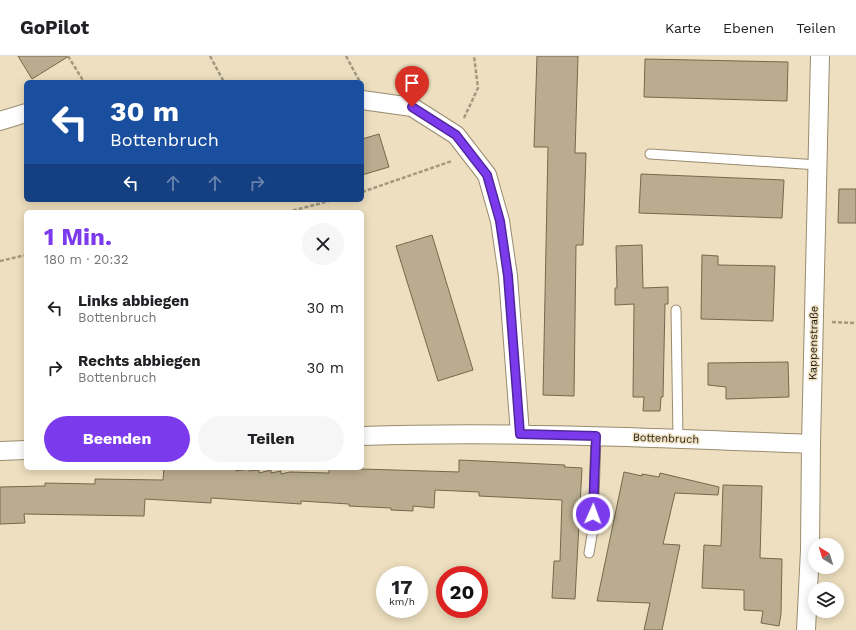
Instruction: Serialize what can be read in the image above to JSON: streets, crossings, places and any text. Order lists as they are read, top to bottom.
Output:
{
  "streets": {
    "street": ["Kappenstraße", "Bottenbruch"]
  },
  "crossings": [
    ["Kappenstraße", "Bottenbruch"]
  ],
  "north": "top left",
  "page": {
    "header": "GoPilot",
    "nav": ["Karte", "Ebenen", "Teilen"],
    "turn": ["30 m", "Bottenbruch"],
    "heading": ["1 Min.", "180 m · 20:32"],
    "list": [
      {
        "name": "Links abbiegen",
        "note": "Bottenbruch",
        "value": "30 m"
      },
      {
        "name": "Rechts abbiegen",
        "note": "Bottenbruch",
        "value": "30 m"
      }
    ],
    "buttons": ["Beenden", "Teilen"],
    "speed": "17 km/h",
    "limit": "20"
  }
}
